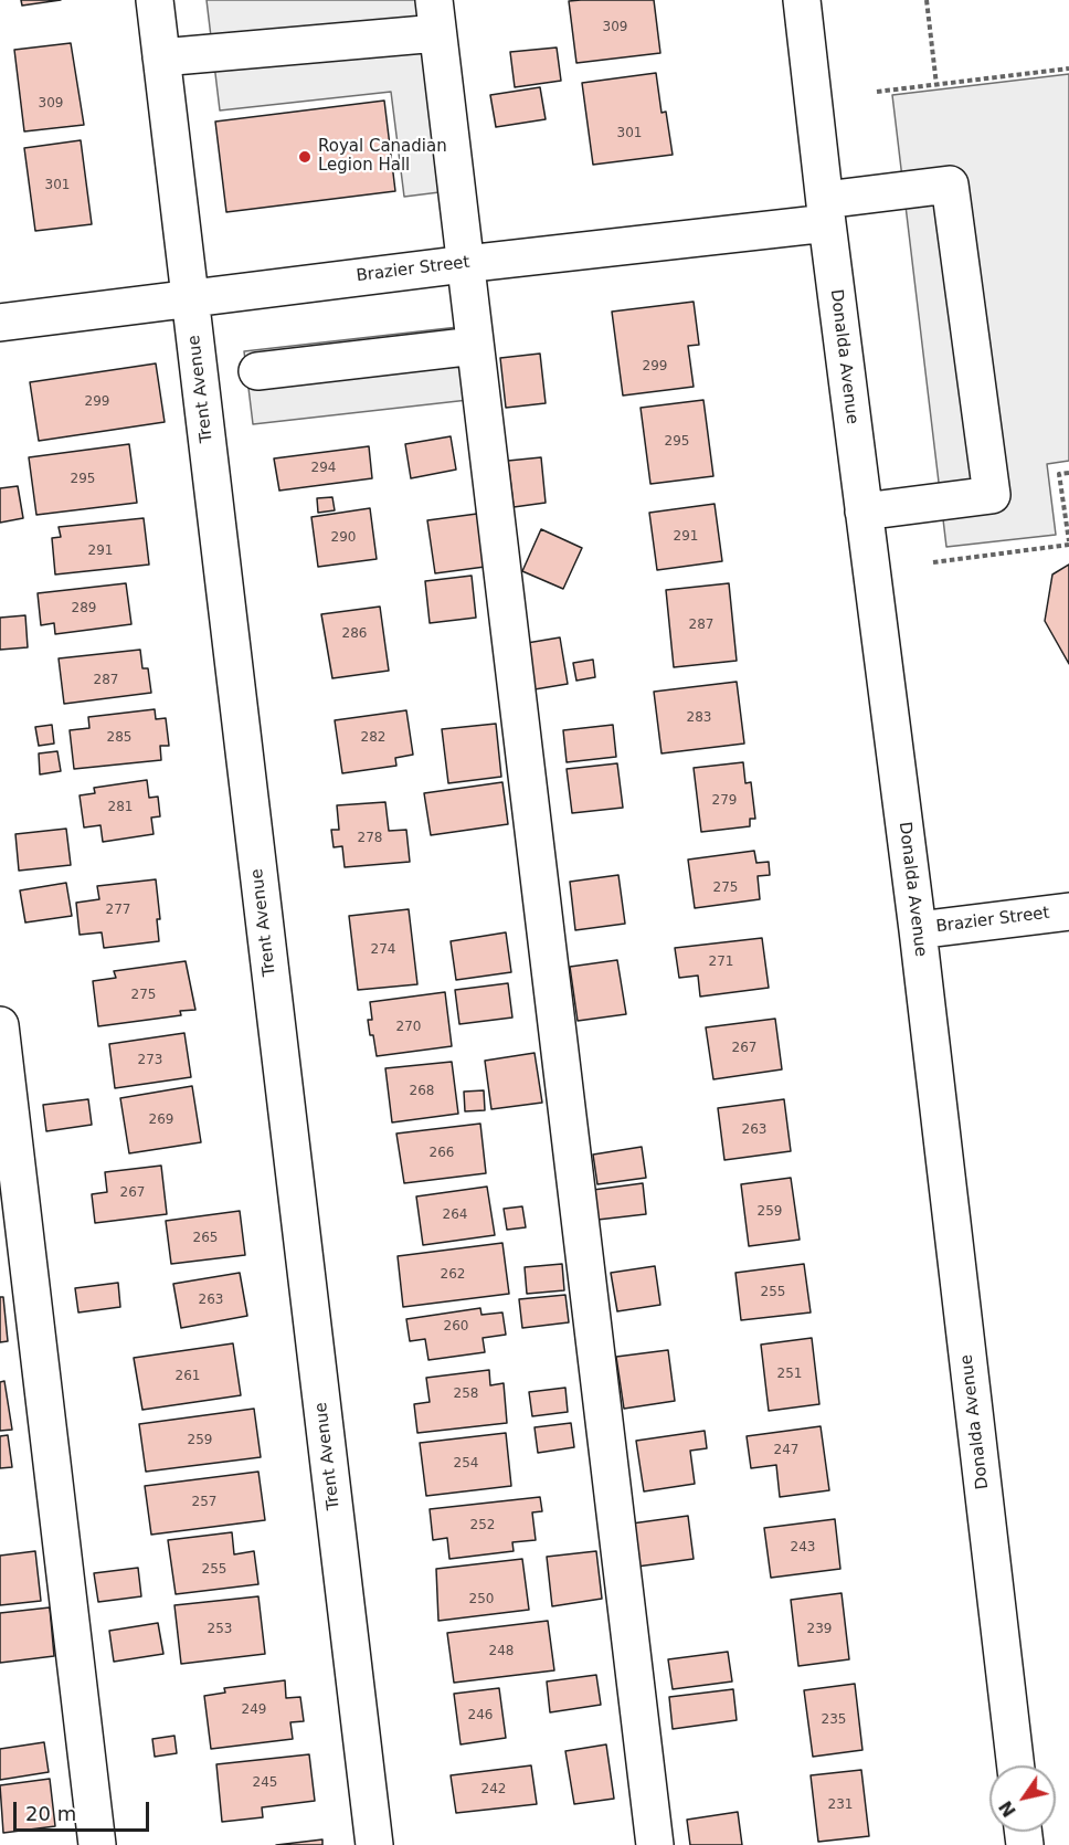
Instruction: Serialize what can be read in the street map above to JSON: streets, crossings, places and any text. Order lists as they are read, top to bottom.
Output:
{
  "streets": {
    "street": ["Brazier Street", "Donalda Avenue", "Trent Avenue"]
  },
  "crossings": [
    ["Brazier Street", "Donalda Avenue"],
    ["Brazier Street", "Trent Avenue"]
  ],
  "places": ["Royal Canadian Legion Hall"],
  "house_numbers": [
    "309",
    "309",
    "301",
    "301",
    "299",
    "299",
    "295",
    "294",
    "295",
    "291",
    "290",
    "291",
    "289",
    "287",
    "286",
    "287",
    "283",
    "285",
    "282",
    "279",
    "281",
    "278",
    "275",
    "277",
    "274",
    "271",
    "275",
    "270",
    "267",
    "273",
    "268",
    "269",
    "263",
    "266",
    "267",
    "259",
    "264",
    "265",
    "262",
    "255",
    "263",
    "260",
    "251",
    "261",
    "258",
    "259",
    "247",
    "254",
    "257",
    "252",
    "243",
    "255",
    "250",
    "253",
    "239",
    "248",
    "249",
    "246",
    "235",
    "245",
    "242",
    "231"
  ],
  "scale_bar": "20 m",
  "north": "bottom left"
}
